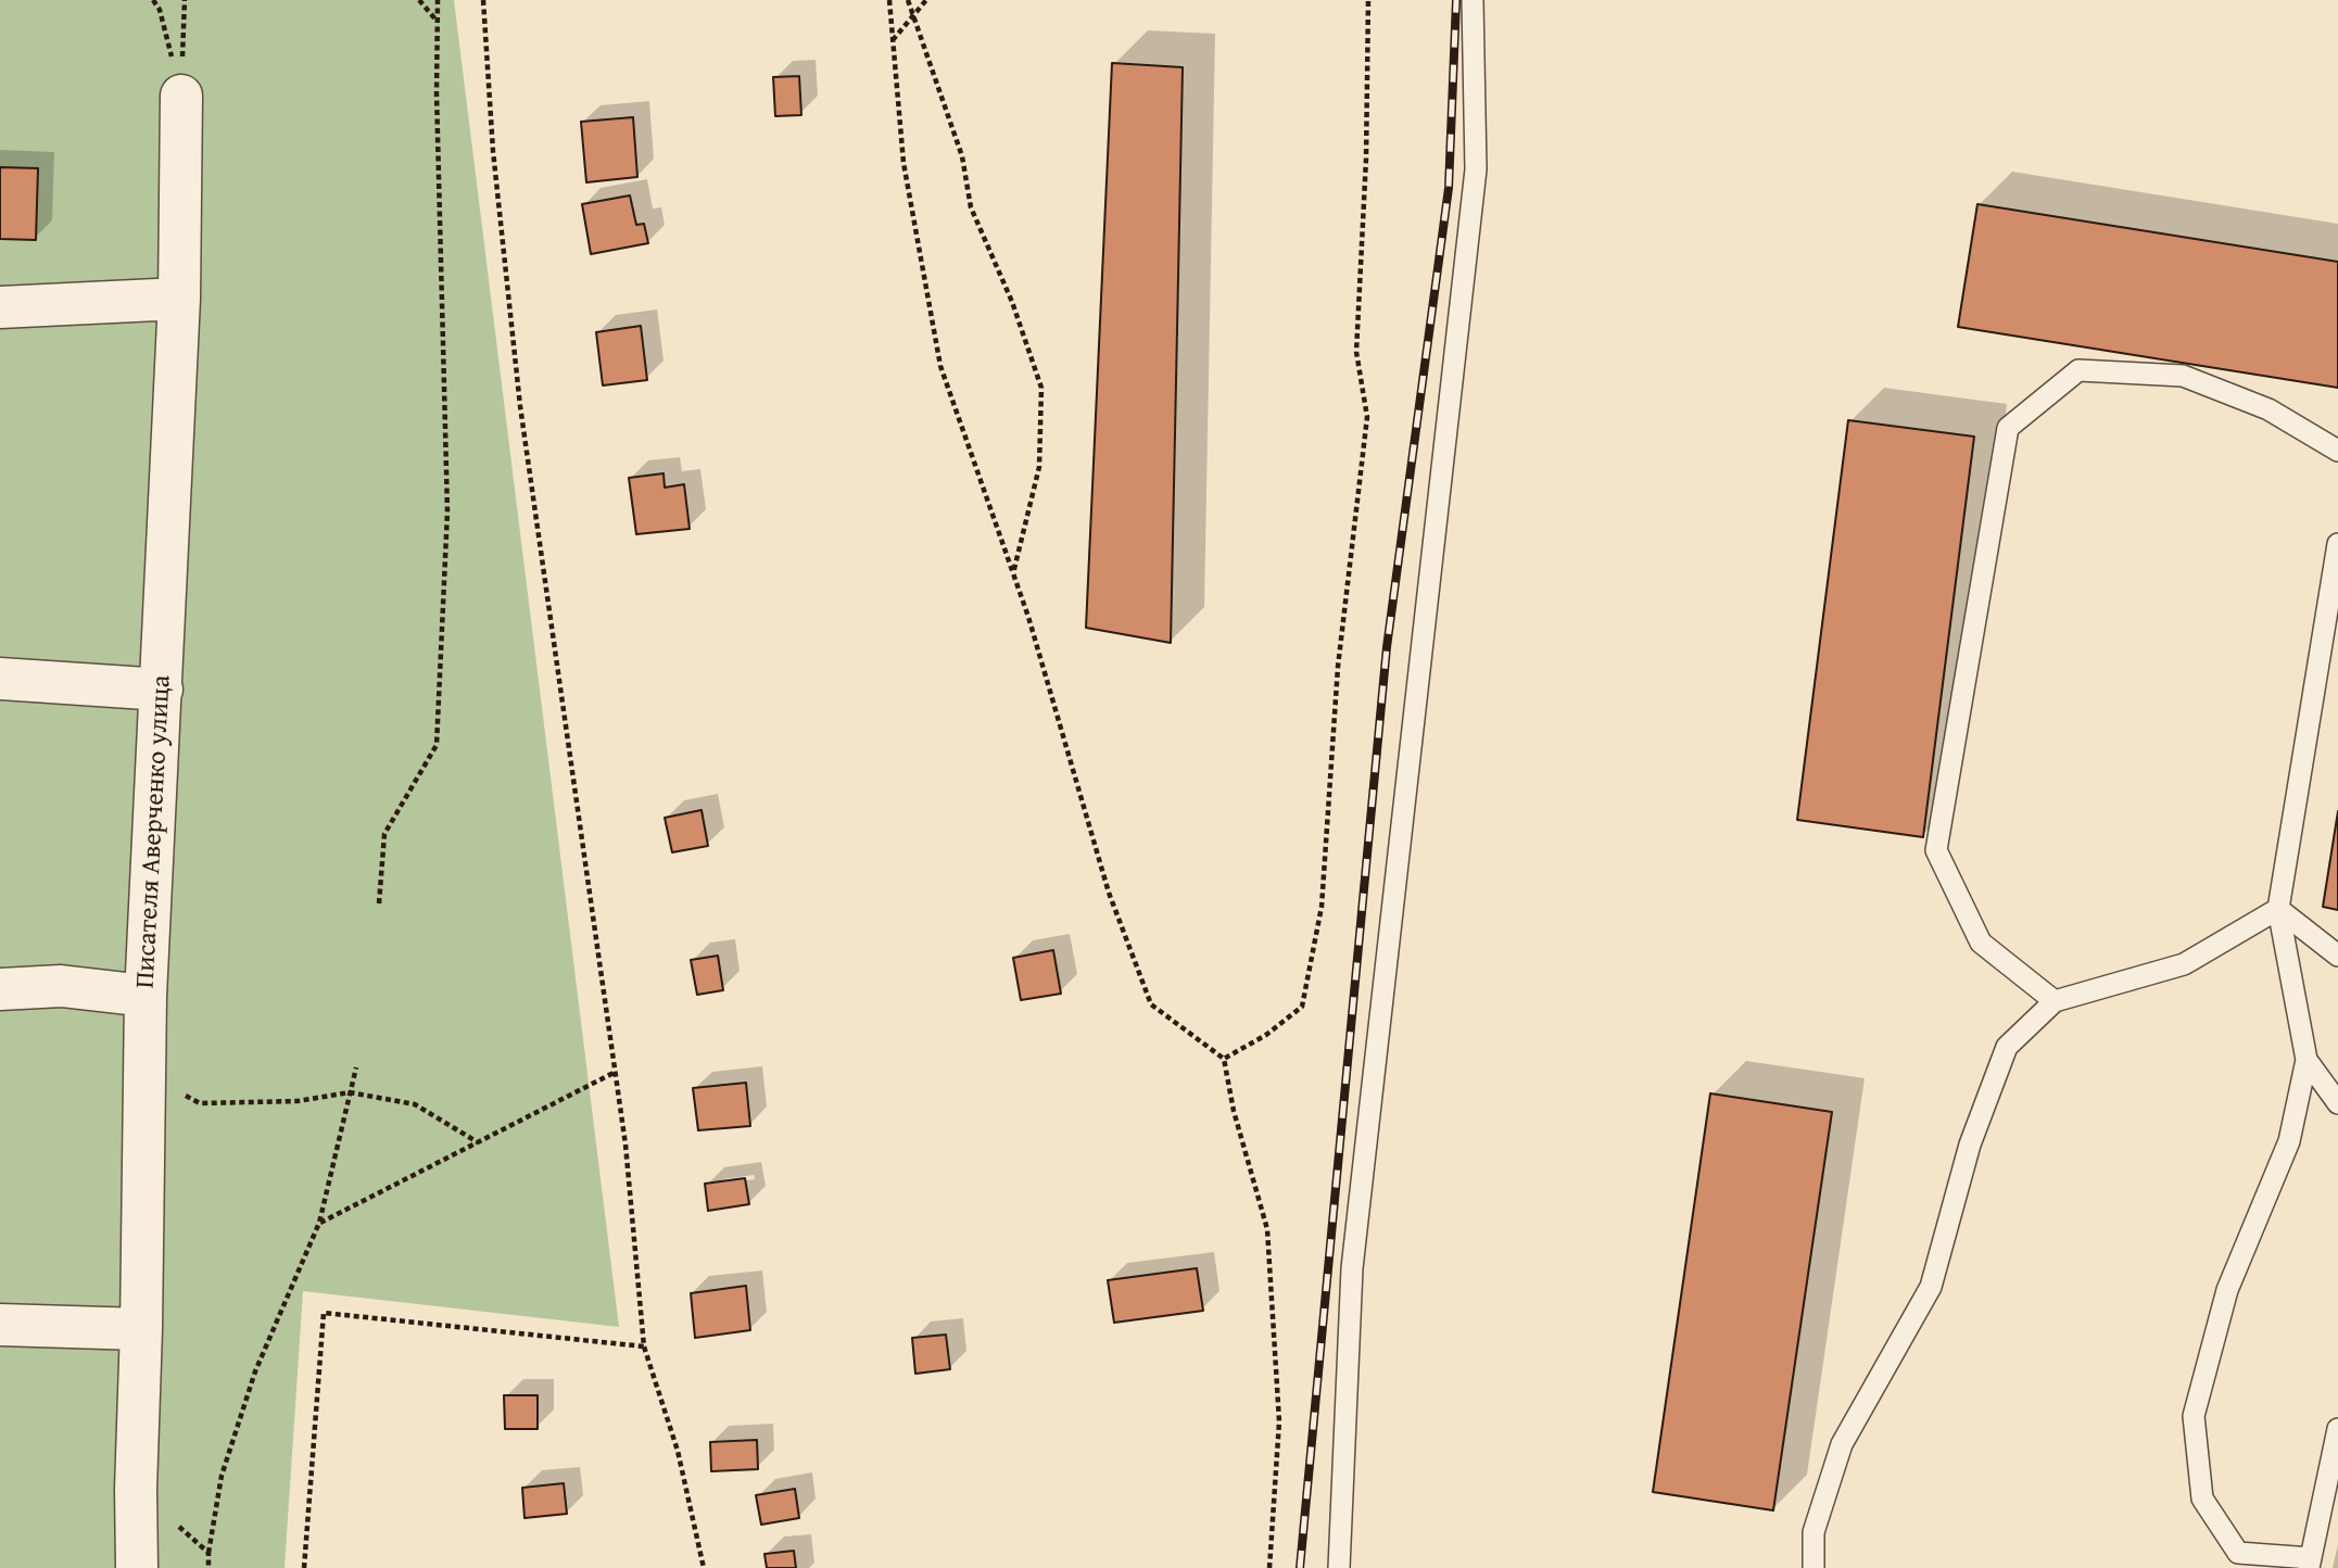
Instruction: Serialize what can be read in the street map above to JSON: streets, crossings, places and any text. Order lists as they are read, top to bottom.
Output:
{
  "streets": {
    "street": ["Писателя Аверченко улица"]
  }
}
